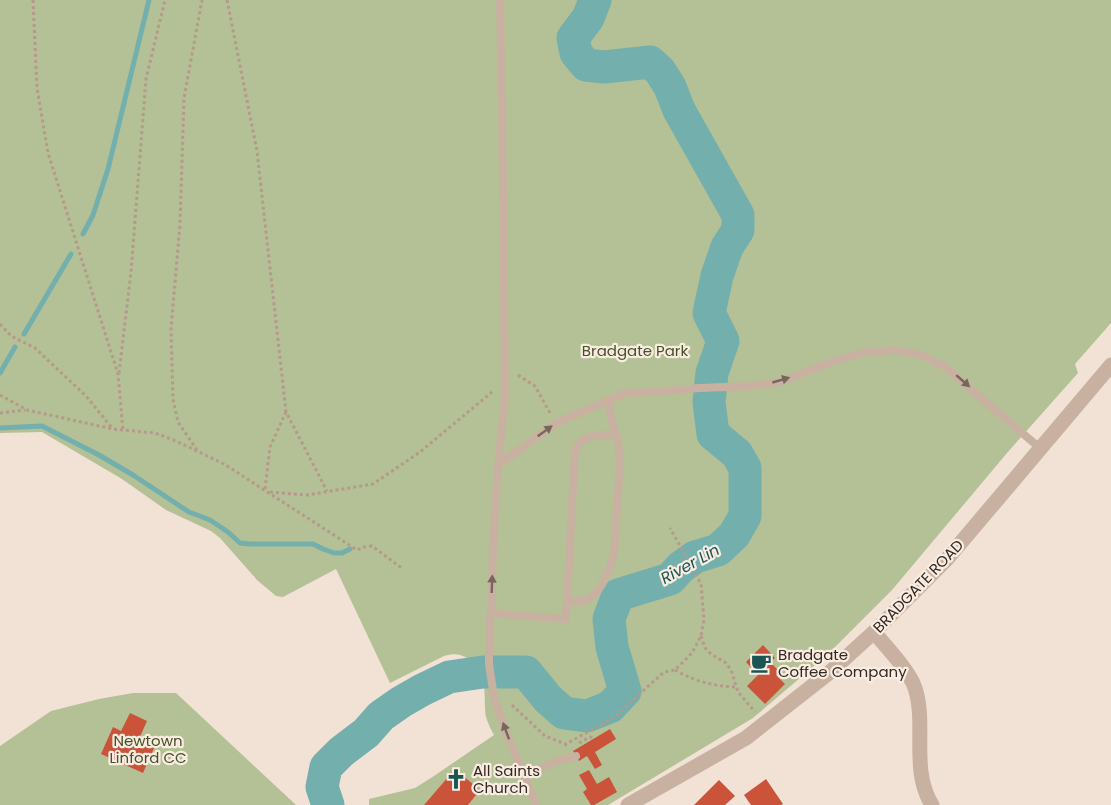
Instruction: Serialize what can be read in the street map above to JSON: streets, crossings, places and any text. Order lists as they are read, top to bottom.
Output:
{
  "streets": {
    "street": ["BRADGATE ROAD"]
  },
  "water": ["River Lin"],
  "parks": ["Bradgate Park", "Newtown Linford CC"],
  "places": {
    "cafe": ["Bradgate Coffee Company"],
    "church": ["All Saints Church"]
  }
}
